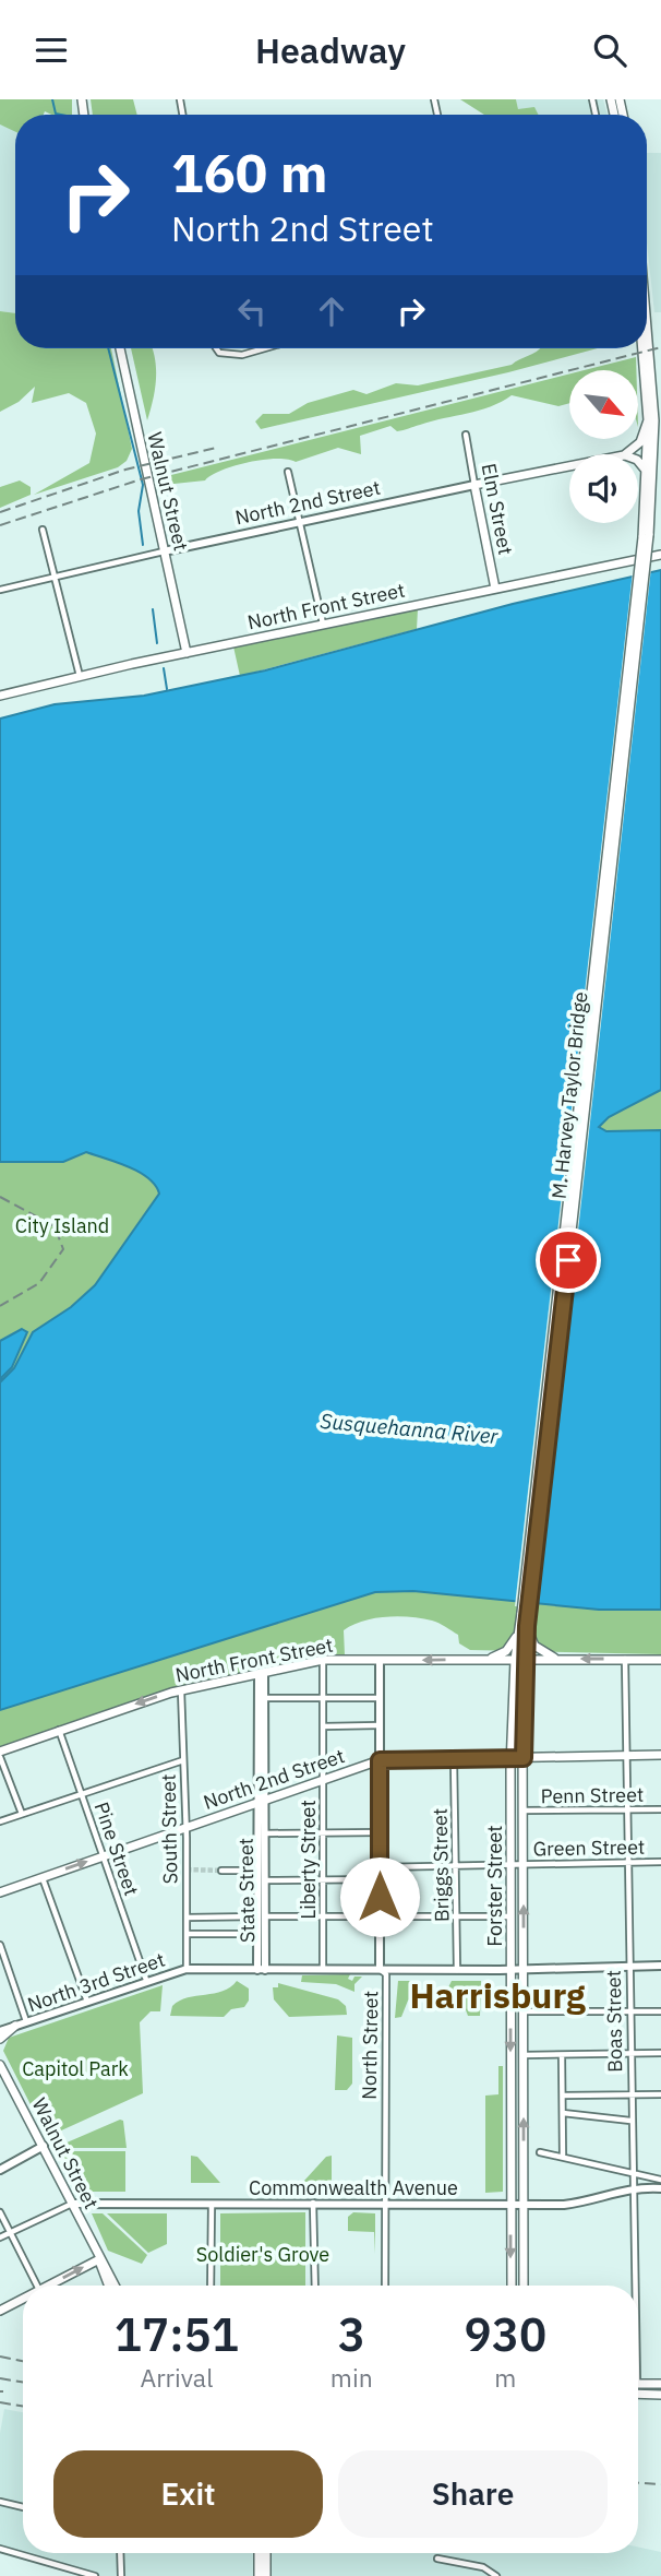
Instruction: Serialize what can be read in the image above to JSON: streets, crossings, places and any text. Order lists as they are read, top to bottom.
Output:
{
  "streets": {
    "main road": [
      "Walnut Street",
      "North 2nd Street",
      "Elm Street",
      "North Front Street",
      "M. Harvey Taylor Bridge",
      "Forster Street"
    ],
    "street": [
      "Penn Street",
      "South Street",
      "Green Street",
      "Pine Street",
      "Liberty Street",
      "Briggs Street",
      "State Street",
      "North 3rd Street",
      "Boas Street",
      "North Street",
      "Commonwealth Avenue"
    ]
  },
  "crossings": [
    ["Walnut Street", "North 2nd Street"],
    ["Walnut Street", "North Front Street"],
    ["Walnut Street", "Commonwealth Avenue"],
    ["North 2nd Street", "Elm Street"],
    ["North 2nd Street", "South Street"],
    ["North 2nd Street", "Pine Street"],
    ["North 2nd Street", "Liberty Street"],
    ["North 2nd Street", "Briggs Street"],
    ["North 2nd Street", "Forster Street"],
    ["North 2nd Street", "State Street"],
    ["North 2nd Street", "Boas Street"],
    ["North 2nd Street", "North Street"],
    ["Elm Street", "North Front Street"],
    ["North Front Street", "M. Harvey Taylor Bridge"],
    ["North Front Street", "South Street"],
    ["North Front Street", "Pine Street"],
    ["North Front Street", "Liberty Street"],
    ["North Front Street", "Forster Street"],
    ["North Front Street", "State Street"],
    ["North Front Street", "Boas Street"],
    ["North Front Street", "North Street"],
    ["M. Harvey Taylor Bridge", "Forster Street"],
    ["Penn Street", "Forster Street"],
    ["Penn Street", "Boas Street"],
    ["South Street", "North 3rd Street"],
    ["Green Street", "Briggs Street"],
    ["Green Street", "Forster Street"],
    ["Green Street", "Boas Street"],
    ["Green Street", "North Street"],
    ["Pine Street", "North 3rd Street"],
    ["Liberty Street", "North 3rd Street"],
    ["Briggs Street", "North 3rd Street"],
    ["Forster Street", "North 3rd Street"],
    ["Forster Street", "Commonwealth Avenue"],
    ["State Street", "North 3rd Street"],
    ["North 3rd Street", "Boas Street"],
    ["North 3rd Street", "North Street"],
    ["Boas Street", "Commonwealth Avenue"],
    ["North Street", "Commonwealth Avenue"]
  ],
  "districts": ["Harrisburg"],
  "water": ["Susquehanna River"],
  "parks": ["City Island", "Capitol Park", "Soldier's Grove"],
  "north": "bottom right",
  "page": {
    "header": "Headway",
    "turn": ["160 m", "North 2nd Street"],
    "eta": [
      "17:51",
      "Arrival",
      "3",
      "min",
      "930",
      "m"
    ],
    "buttons": ["Exit", "Share"]
  }
}
